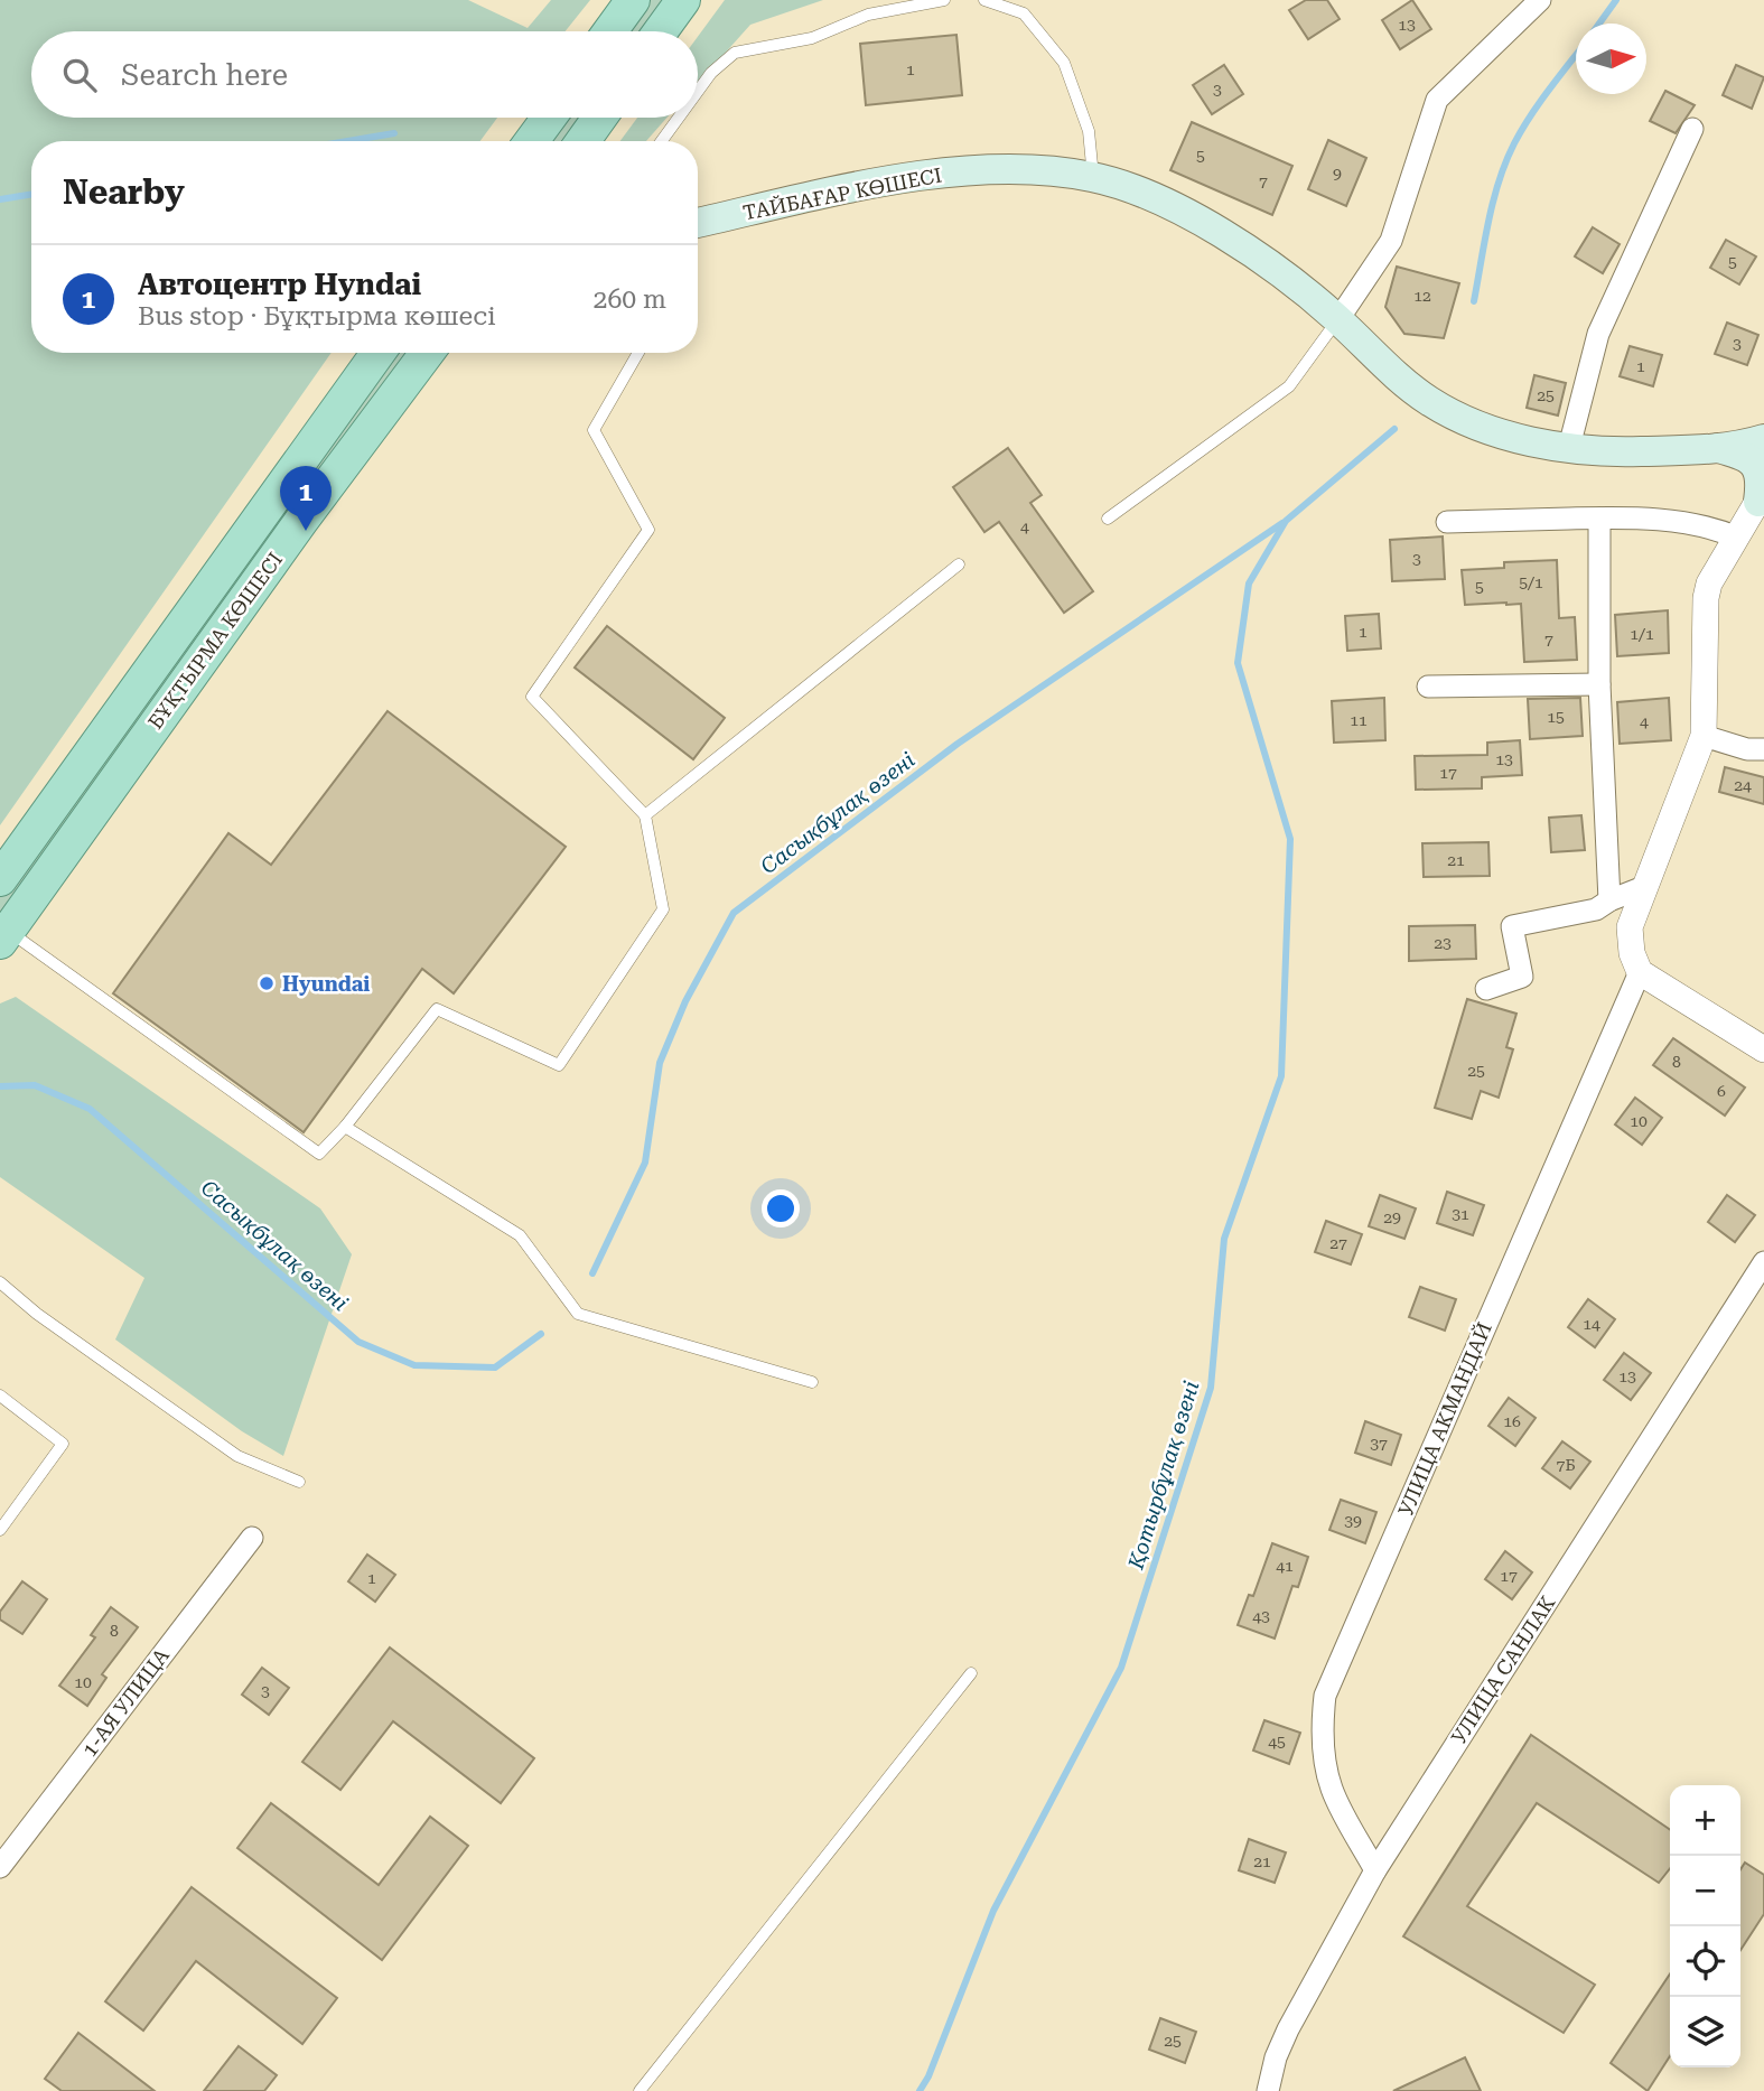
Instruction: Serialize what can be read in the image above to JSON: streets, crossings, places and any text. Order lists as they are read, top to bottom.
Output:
{
  "streets": {
    "main road": ["ТАЙБАҒАР КӨШЕСІ", "БҰҚТЫРМА КӨШЕСІ"],
    "street": ["УЛИЦА АКМАНДАЙ", "УЛИЦА САНЛАК", "1-АЯ УЛИЦА"]
  },
  "crossings": [
    ["УЛИЦА АКМАНДАЙ", "УЛИЦА САНЛАК"]
  ],
  "water": ["Сасықбұлақ өзені", "Қотырбұлақ өзені"],
  "places": ["Hyundai"],
  "house_numbers": [
    "13",
    "1",
    "3",
    "5",
    "9",
    "7",
    "5",
    "12",
    "3",
    "1",
    "25",
    "4",
    "3",
    "5/1",
    "5",
    "1",
    "1/1",
    "7",
    "15",
    "11",
    "4",
    "13",
    "17",
    "24",
    "21",
    "23",
    "8",
    "25",
    "6",
    "10",
    "31",
    "29",
    "27",
    "14",
    "13",
    "16",
    "37",
    "7Б",
    "39",
    "41",
    "17",
    "1",
    "43",
    "8",
    "10",
    "3",
    "45",
    "21",
    "25"
  ],
  "north": "right",
  "page": {
    "search": "Search here",
    "heading": "Nearby",
    "list": [
      {
        "mark": "1",
        "name": "Автоцентр Hyndai",
        "note": "Bus stop · Бұқтырма көшесі",
        "value": "260 m"
      }
    ],
    "pins": "1",
    "map_buttons": ["+", "−"]
  }
}
